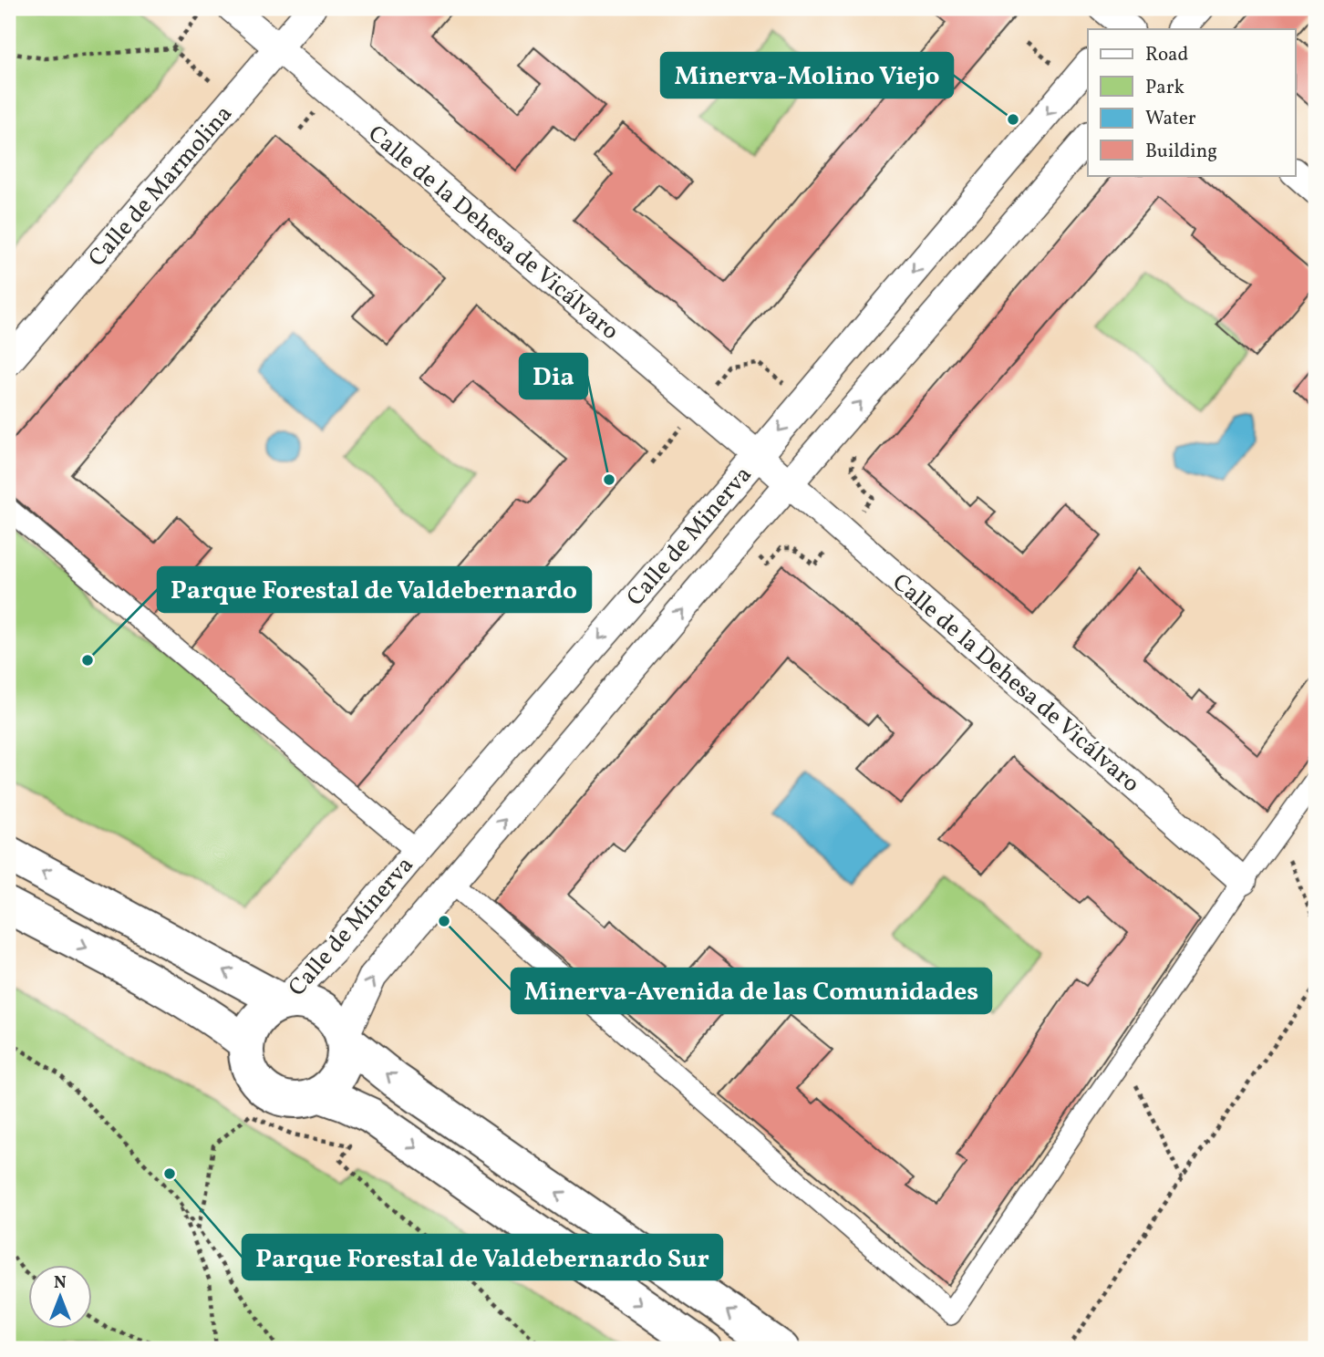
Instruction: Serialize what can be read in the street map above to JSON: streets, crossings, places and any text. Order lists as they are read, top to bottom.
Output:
{
  "streets": {
    "street": ["Calle de Marmolina", "Calle de la Dehesa de Vicálvaro", "Calle de Minerva"]
  },
  "crossings": [
    ["Calle de Marmolina", "Calle de la Dehesa de Vicálvaro"],
    ["Calle de la Dehesa de Vicálvaro", "Calle de Minerva"]
  ],
  "places": [
    "Minerva-Molino Viejo",
    "Dia",
    "Parque Forestal de Valdebernardo",
    "Minerva-Avenida de las Comunidades",
    "Parque Forestal de Valdebernardo Sur"
  ],
  "legend": [
    "Road",
    "Park",
    "Water",
    "Building"
  ],
  "north": "top"
}
